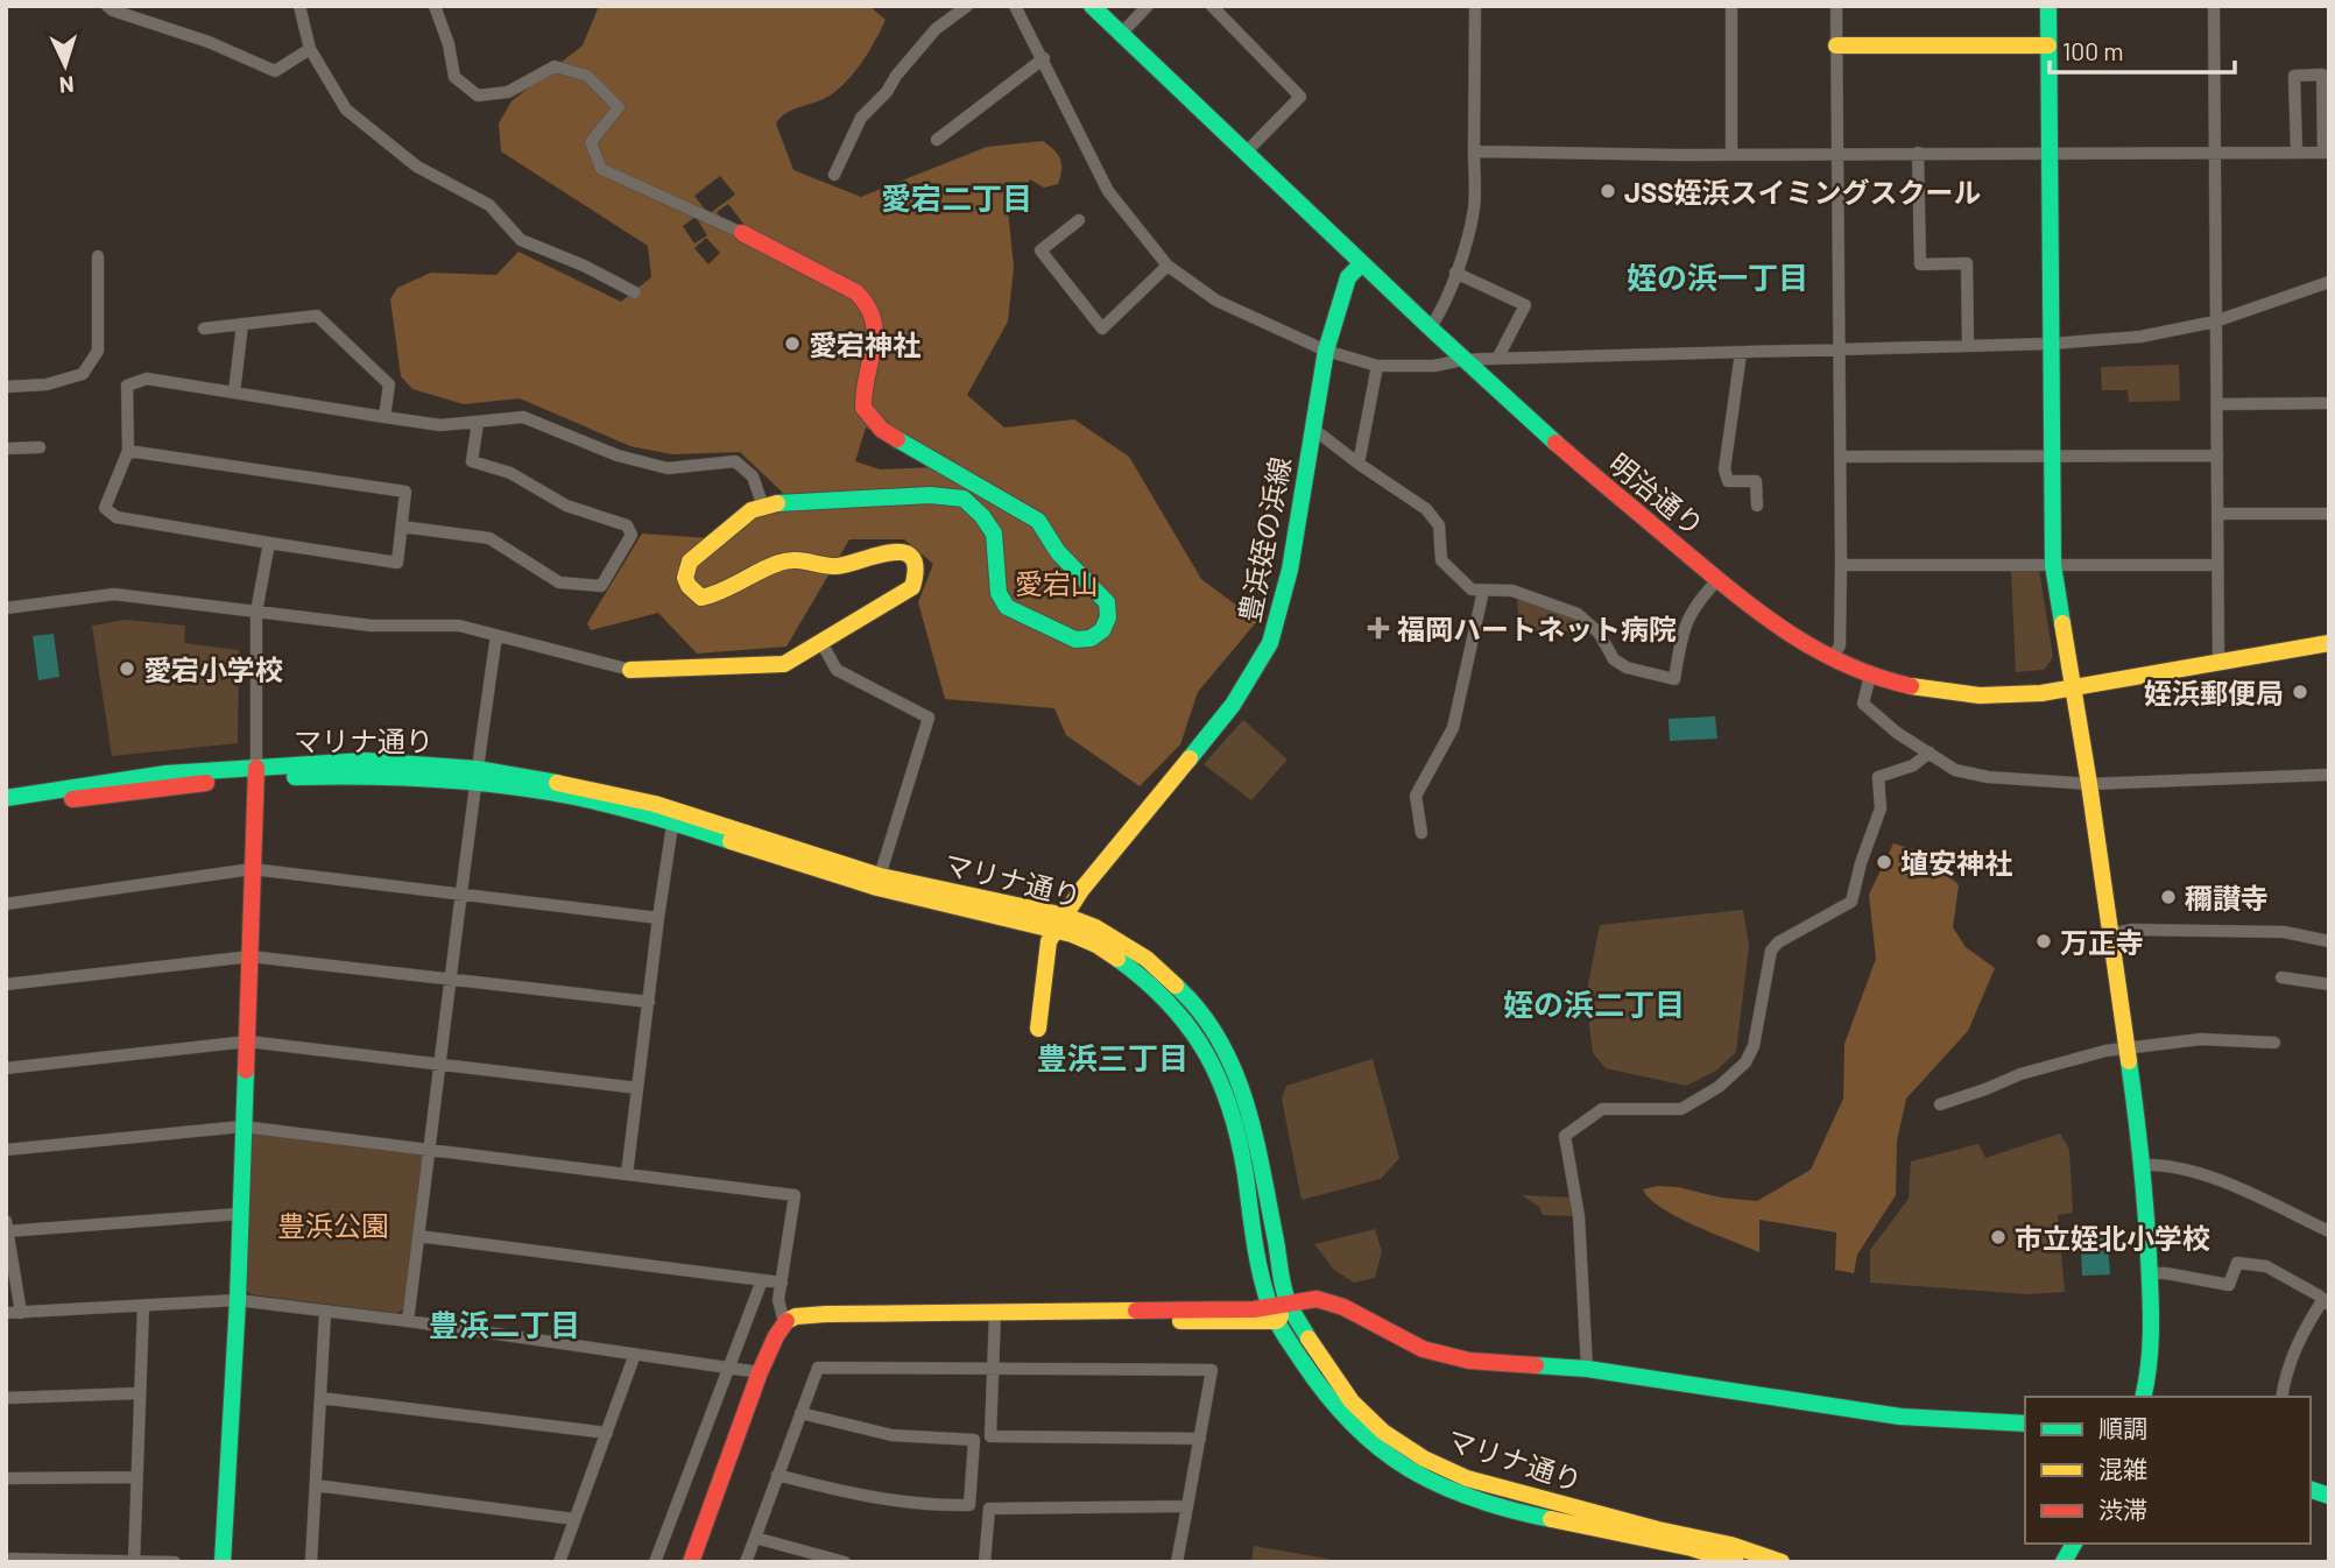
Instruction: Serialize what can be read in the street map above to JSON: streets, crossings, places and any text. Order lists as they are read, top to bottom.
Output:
{
  "streets": {
    "street": ["明治通り", "豊浜姪の浜線", "マリナ通り"]
  },
  "crossings": [
    ["明治通り", "豊浜姪の浜線"],
    ["豊浜姪の浜線", "マリナ通り"]
  ],
  "districts": [
    "愛宕二丁目",
    "姪の浜一丁目",
    "姪の浜二丁目",
    "豊浜三丁目",
    "豊浜二丁目"
  ],
  "parks": ["愛宕山", "豊浜公園"],
  "places": {
    "other": [
      "JSS姪浜スイミングスクール",
      "愛宕神社",
      "愛宕小学校",
      "姪浜郵便局",
      "埴安神社",
      "穪讃寺",
      "万正寺",
      "市立姪北小学校"
    ],
    "health": ["福岡ハートネット病院"]
  },
  "legend": ["順調", "混雑", "渋滞"],
  "scale_bar": "100 m",
  "north": "bottom"
}
